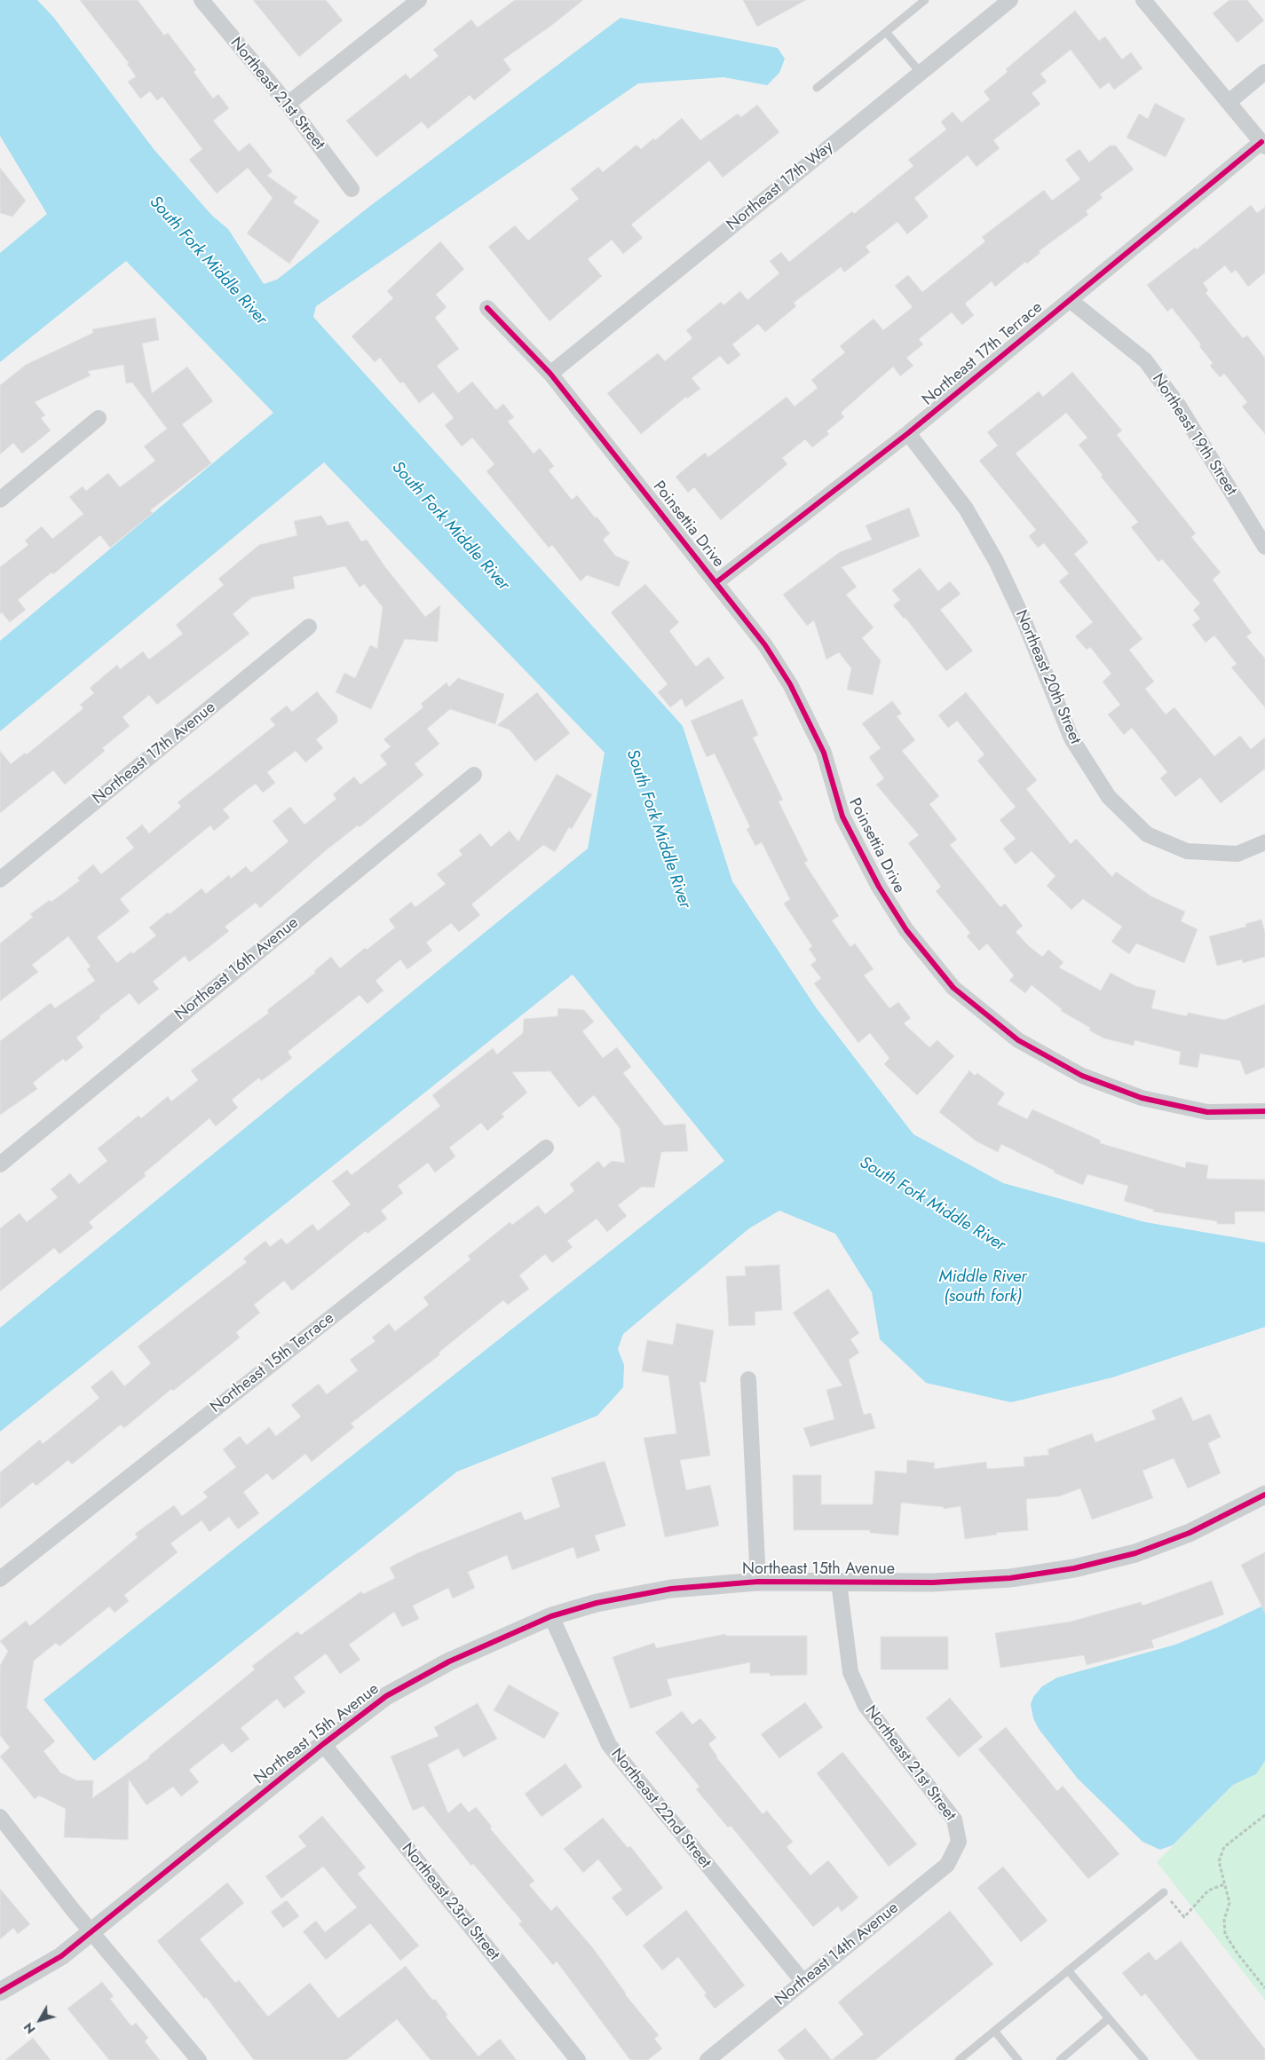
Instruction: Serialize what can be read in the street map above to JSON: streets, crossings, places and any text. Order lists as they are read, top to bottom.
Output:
{
  "streets": {
    "street": [
      "Northeast 21st Street",
      "Northeast 17th Way",
      "Northeast 17th Terrace",
      "Northeast 19th Street",
      "Poinsettia Drive",
      "Northeast 20th Street",
      "Northeast 17th Avenue",
      "Northeast 16th Avenue",
      "Northeast 15th Terrace",
      "Northeast 15th Avenue",
      "Northeast 22nd Street",
      "Northeast 23rd Street",
      "Northeast 14th Avenue"
    ]
  },
  "crossings": [
    ["Northeast 21st Street", "Northeast 15th Avenue"],
    ["Northeast 21st Street", "Northeast 14th Avenue"],
    ["Northeast 17th Way", "Poinsettia Drive"],
    ["Northeast 17th Terrace", "Northeast 19th Street"],
    ["Northeast 17th Terrace", "Poinsettia Drive"],
    ["Northeast 17th Terrace", "Northeast 20th Street"],
    ["Northeast 15th Avenue", "Northeast 22nd Street"],
    ["Northeast 15th Avenue", "Northeast 23rd Street"],
    ["Northeast 22nd Street", "Northeast 14th Avenue"]
  ],
  "water": ["South Fork Middle River", "Middle River (south fork)"],
  "north": "bottom left"
}
